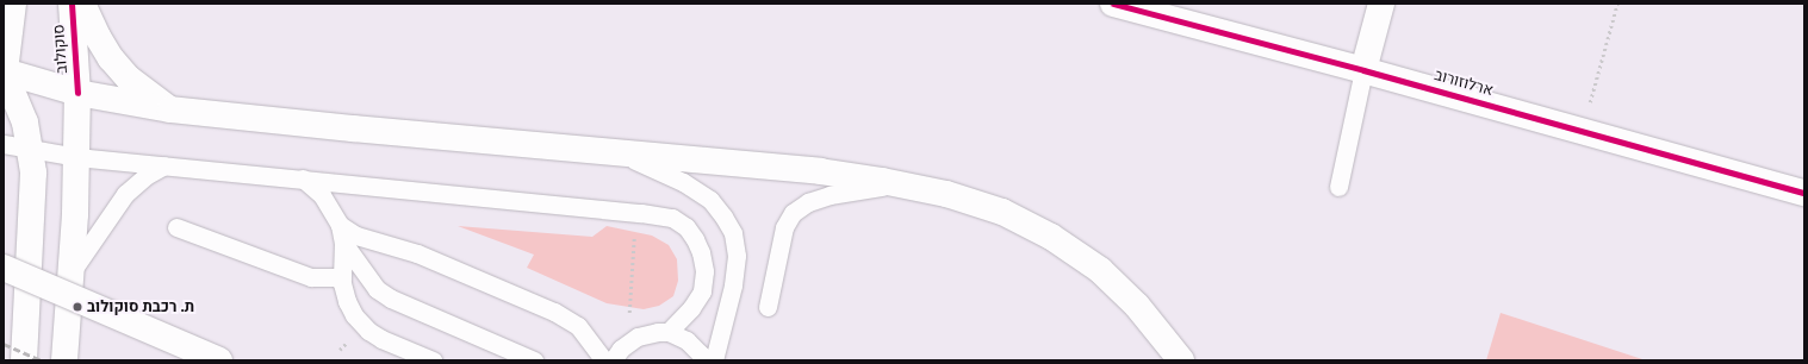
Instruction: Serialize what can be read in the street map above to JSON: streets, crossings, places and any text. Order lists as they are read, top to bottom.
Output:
{
  "streets": {
    "main road": ["סוקולוב", "ארלוזורוב"]
  },
  "places": ["ת. רכבת סוקולוב"]
}
